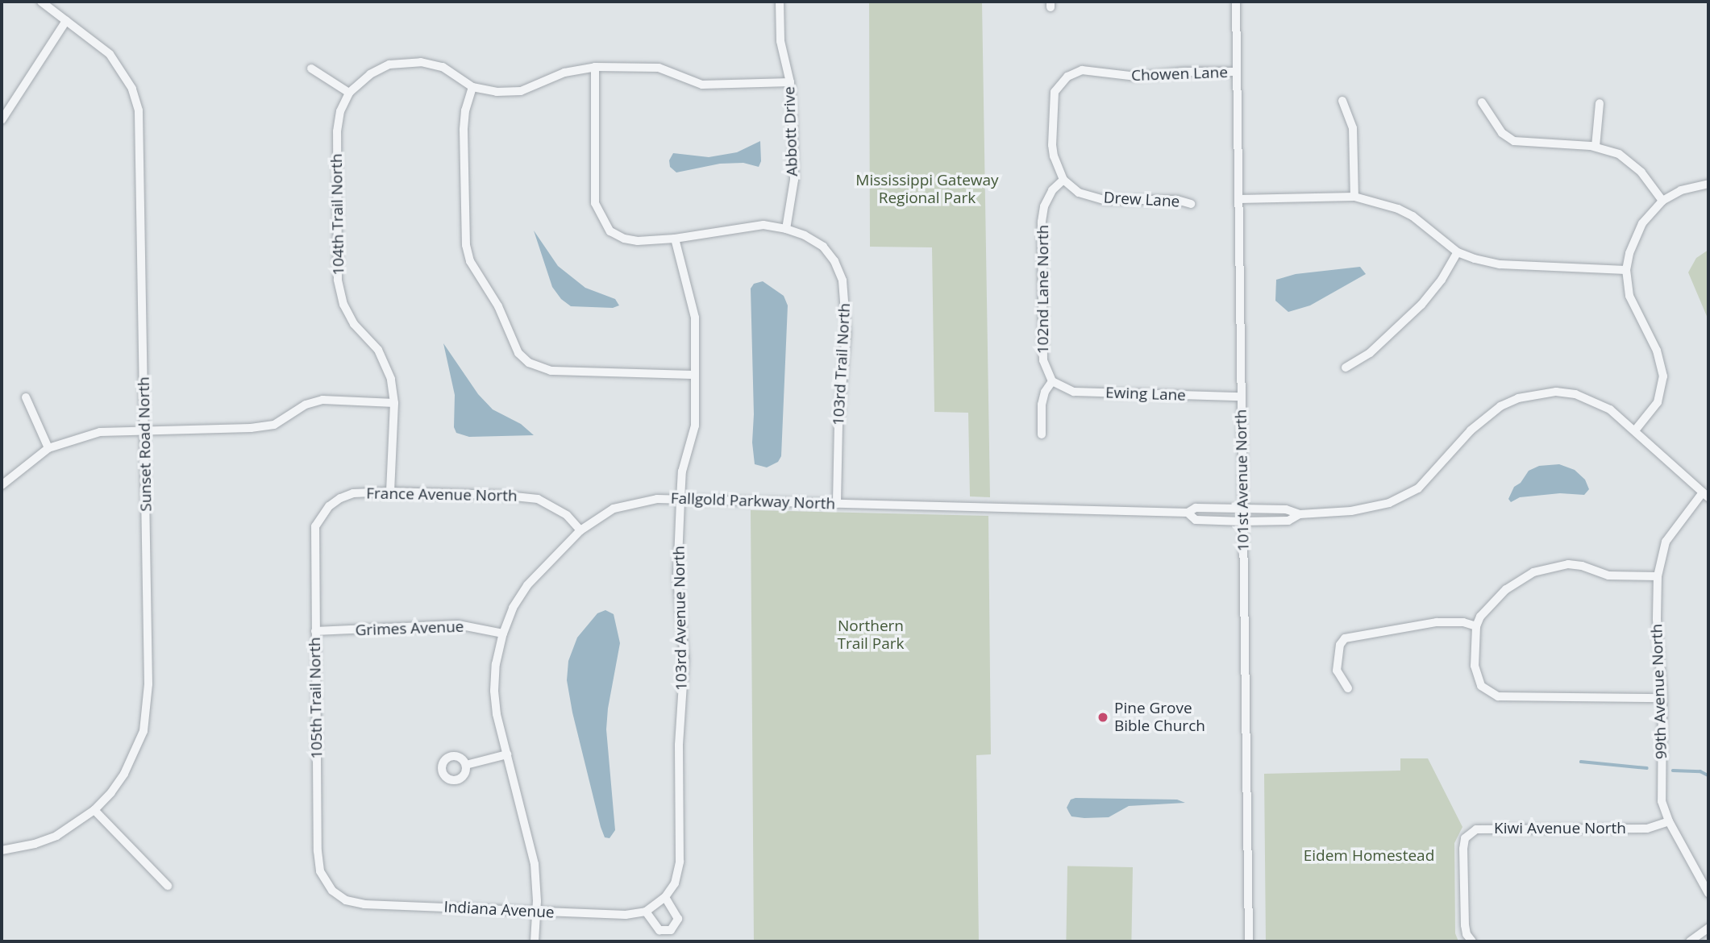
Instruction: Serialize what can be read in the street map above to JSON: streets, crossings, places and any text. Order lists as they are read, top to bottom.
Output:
{
  "streets": {
    "street": [
      "Chowen Lane",
      "Abbott Drive",
      "Drew Lane",
      "104th Trail North",
      "102nd Lane North",
      "103rd Trail North",
      "Ewing Lane",
      "Sunset Road North",
      "101st Avenue North",
      "France Avenue North",
      "Fallgold Parkway North",
      "103rd Avenue North",
      "Grimes Avenue",
      "99th Avenue North",
      "105th Trail North",
      "Kiwi Avenue North",
      "Indiana Avenue"
    ]
  },
  "crossings": [
    ["Chowen Lane", "Drew Lane"],
    ["Chowen Lane", "102nd Lane North"],
    ["Chowen Lane", "101st Avenue North"],
    ["Abbott Drive", "103rd Trail North"],
    ["Drew Lane", "102nd Lane North"],
    ["104th Trail North", "France Avenue North"],
    ["102nd Lane North", "Ewing Lane"],
    ["103rd Trail North", "Fallgold Parkway North"],
    ["103rd Trail North", "103rd Avenue North"],
    ["Ewing Lane", "101st Avenue North"],
    ["101st Avenue North", "Fallgold Parkway North"],
    ["France Avenue North", "Fallgold Parkway North"],
    ["France Avenue North", "105th Trail North"],
    ["Fallgold Parkway North", "103rd Avenue North"],
    ["Fallgold Parkway North", "Grimes Avenue"],
    ["Fallgold Parkway North", "Indiana Avenue"],
    ["Grimes Avenue", "105th Trail North"],
    ["99th Avenue North", "Kiwi Avenue North"],
    ["105th Trail North", "Indiana Avenue"]
  ],
  "parks": ["Mississippi Gateway Regional Park", "Northern Trail Park", "Eidem Homestead"],
  "places": ["Pine Grove Bible Church"]
}
